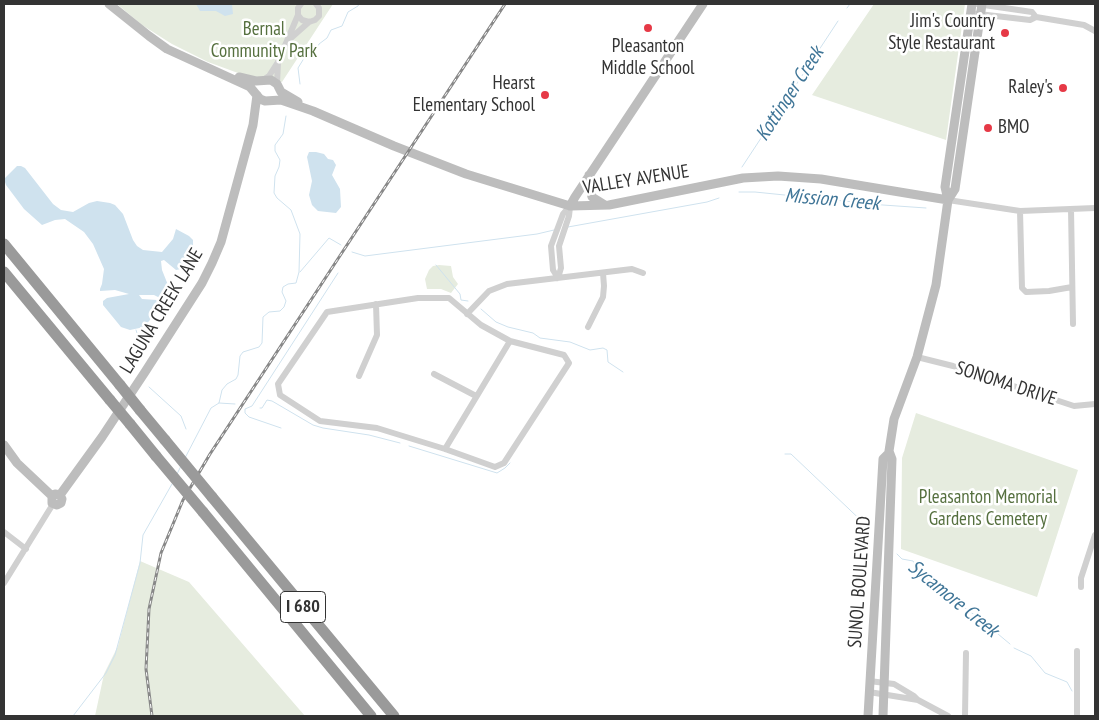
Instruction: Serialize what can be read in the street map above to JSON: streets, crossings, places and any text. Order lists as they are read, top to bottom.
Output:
{
  "streets": {
    "highway": ["I 680"],
    "street": [
      "VALLEY AVENUE",
      "LAGUNA CREEK LANE",
      "SONOMA DRIVE",
      "SUNOL BOULEVARD"
    ]
  },
  "crossings": [
    ["VALLEY AVENUE", "LAGUNA CREEK LANE"],
    ["VALLEY AVENUE", "SUNOL BOULEVARD"],
    ["SONOMA DRIVE", "SUNOL BOULEVARD"]
  ],
  "water": ["Kottinger Creek", "Mission Creek", "Sycamore Creek"],
  "parks": ["Bernal Community Park", "Pleasanton Memorial Gardens Cemetery"],
  "places": [
    "Pleasanton Middle School",
    "Jim's Country Style Restaurant",
    "Raley's",
    "Hearst Elementary School",
    "BMO"
  ]
}
